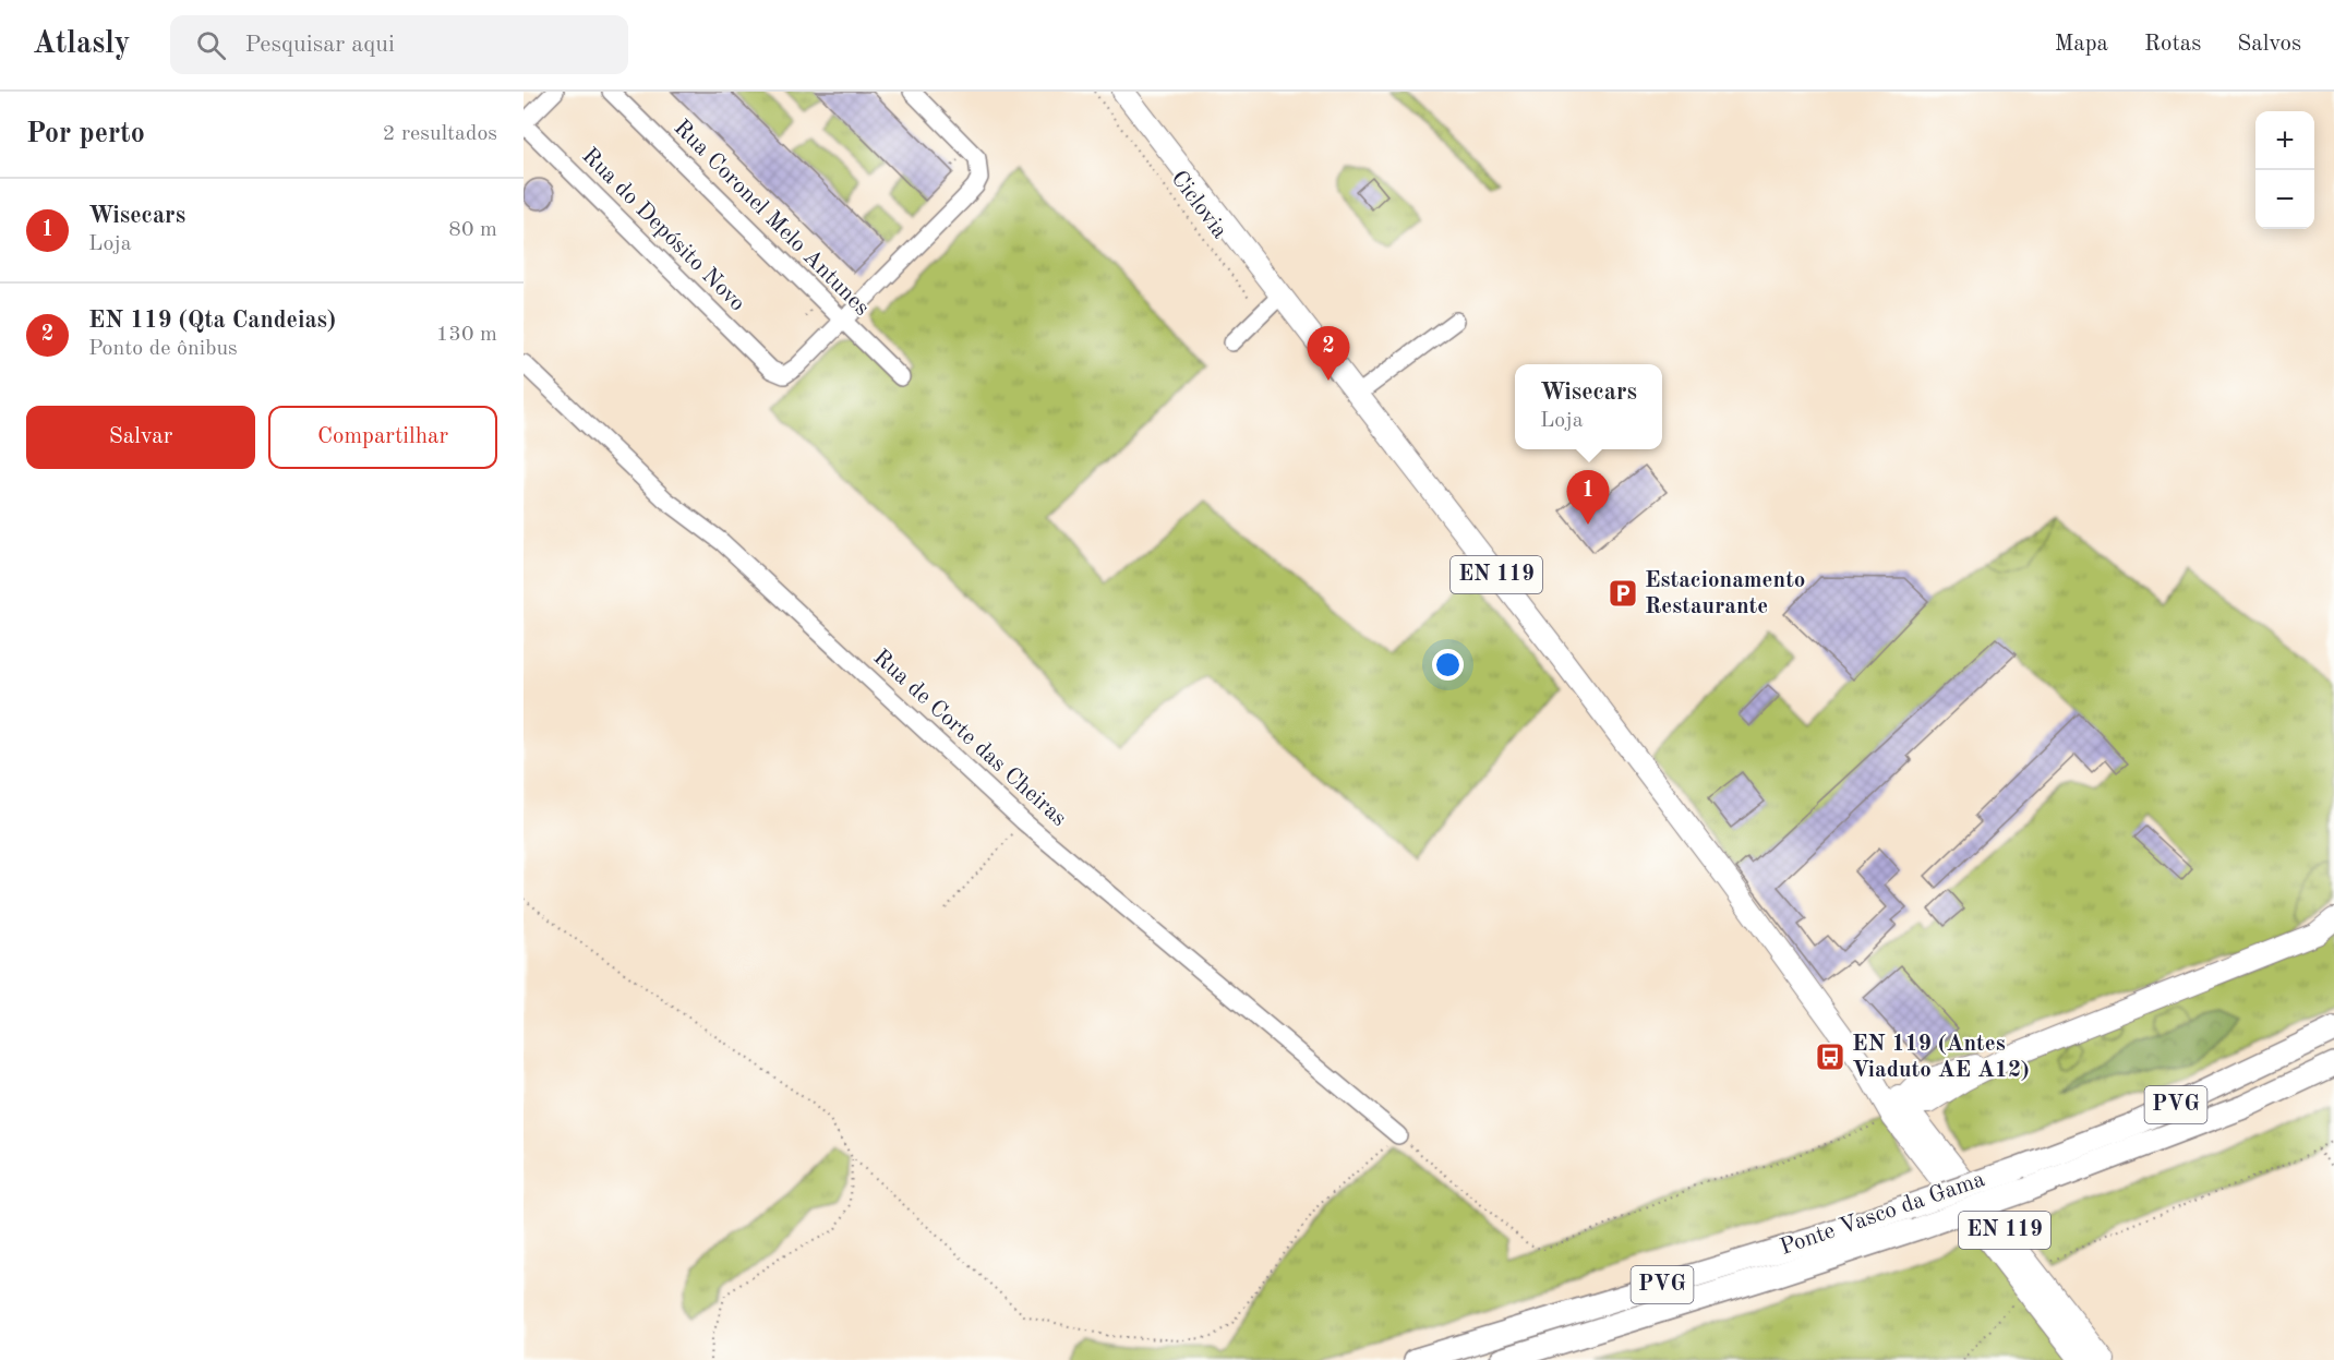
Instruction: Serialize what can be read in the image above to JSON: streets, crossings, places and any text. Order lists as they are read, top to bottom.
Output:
{
  "streets": {
    "highway": ["PVG", "Ponte Vasco da Gama"],
    "main road": ["EN 119"],
    "street": ["Rua Coronel Melo Antunes", "Rua do Depósito Novo", "Rua de Corte das Cheiras"],
    "path": ["Ciclovia"]
  },
  "crossings": [
    ["Rua Coronel Melo Antunes", "Rua do Depósito Novo"]
  ],
  "places": {
    "parking": ["Estacionamento Restaurante"],
    "bus stop": ["EN 119 (Antes Viaduto AE A12)"]
  },
  "page": {
    "header": "Atlasly",
    "search": "Pesquisar aqui",
    "nav": ["Mapa", "Rotas", "Salvos"],
    "heading": ["Por perto", "2 resultados"],
    "map_buttons": ["+", "−"],
    "list": [
      {
        "mark": "1",
        "name": "Wisecars",
        "note": "Loja",
        "value": "80 m"
      },
      {
        "mark": "2",
        "name": "EN 119 (Qta Candeias)",
        "note": "Ponto de ônibus",
        "value": "130 m"
      }
    ],
    "pins": ["2", "1"],
    "popup": ["Wisecars", "Loja"],
    "buttons": ["Salvar", "Compartilhar"]
  }
}
